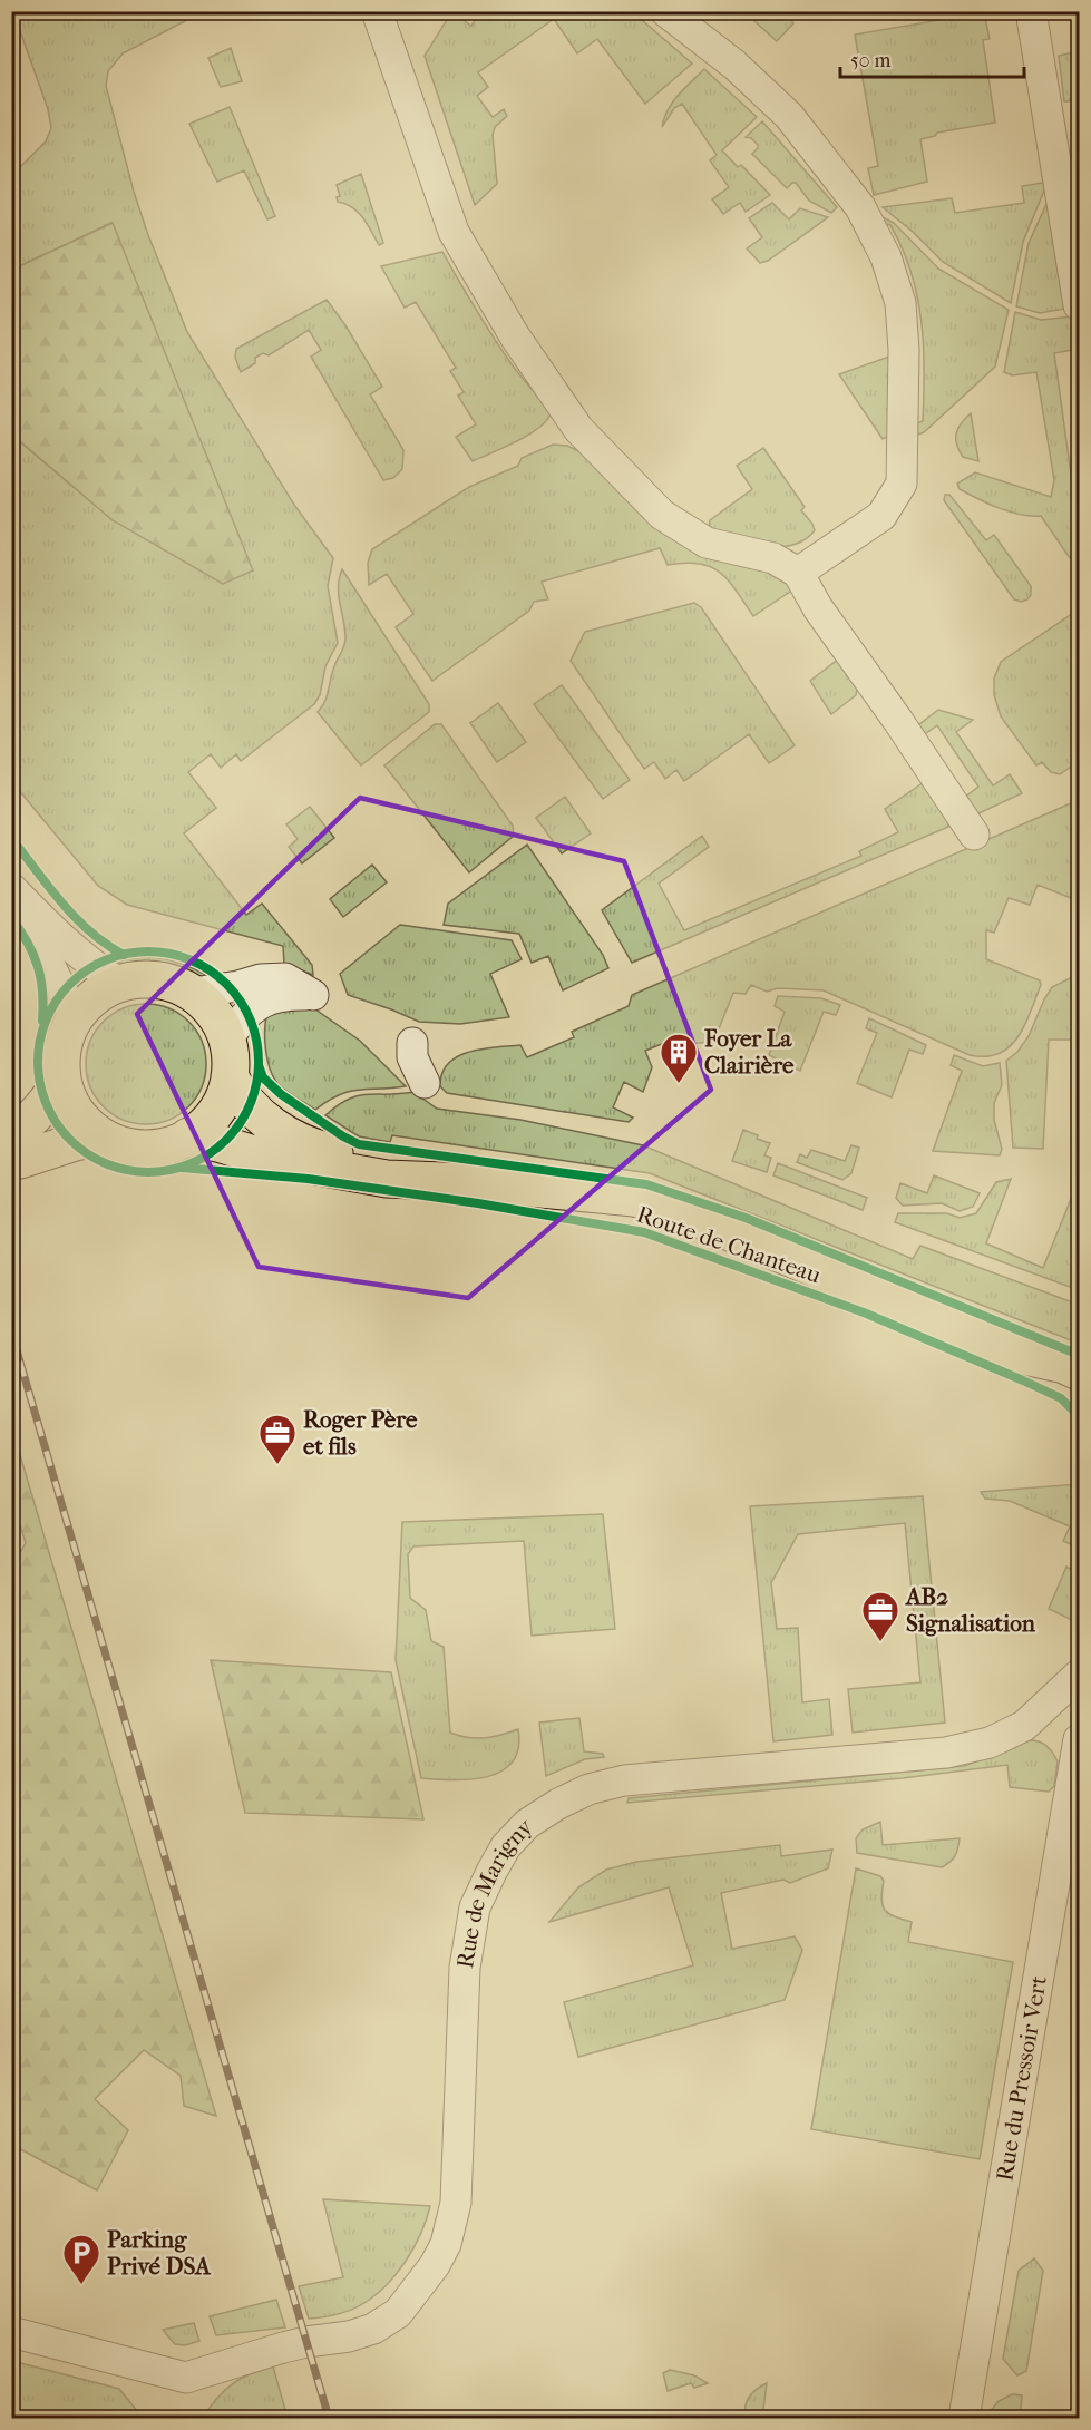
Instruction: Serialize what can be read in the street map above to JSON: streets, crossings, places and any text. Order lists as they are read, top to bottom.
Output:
{
  "streets": {
    "main road": ["Route de Chanteau"],
    "street": ["Rue de Marigny", "Rue du Pressoir Vert"]
  },
  "places": {
    "building": ["Foyer La Clairière"],
    "office": ["Roger Père et fils", "AB2 Signalisation"],
    "parking": ["Parking Privé DSA"]
  },
  "scale_bar": "50 m"
}
